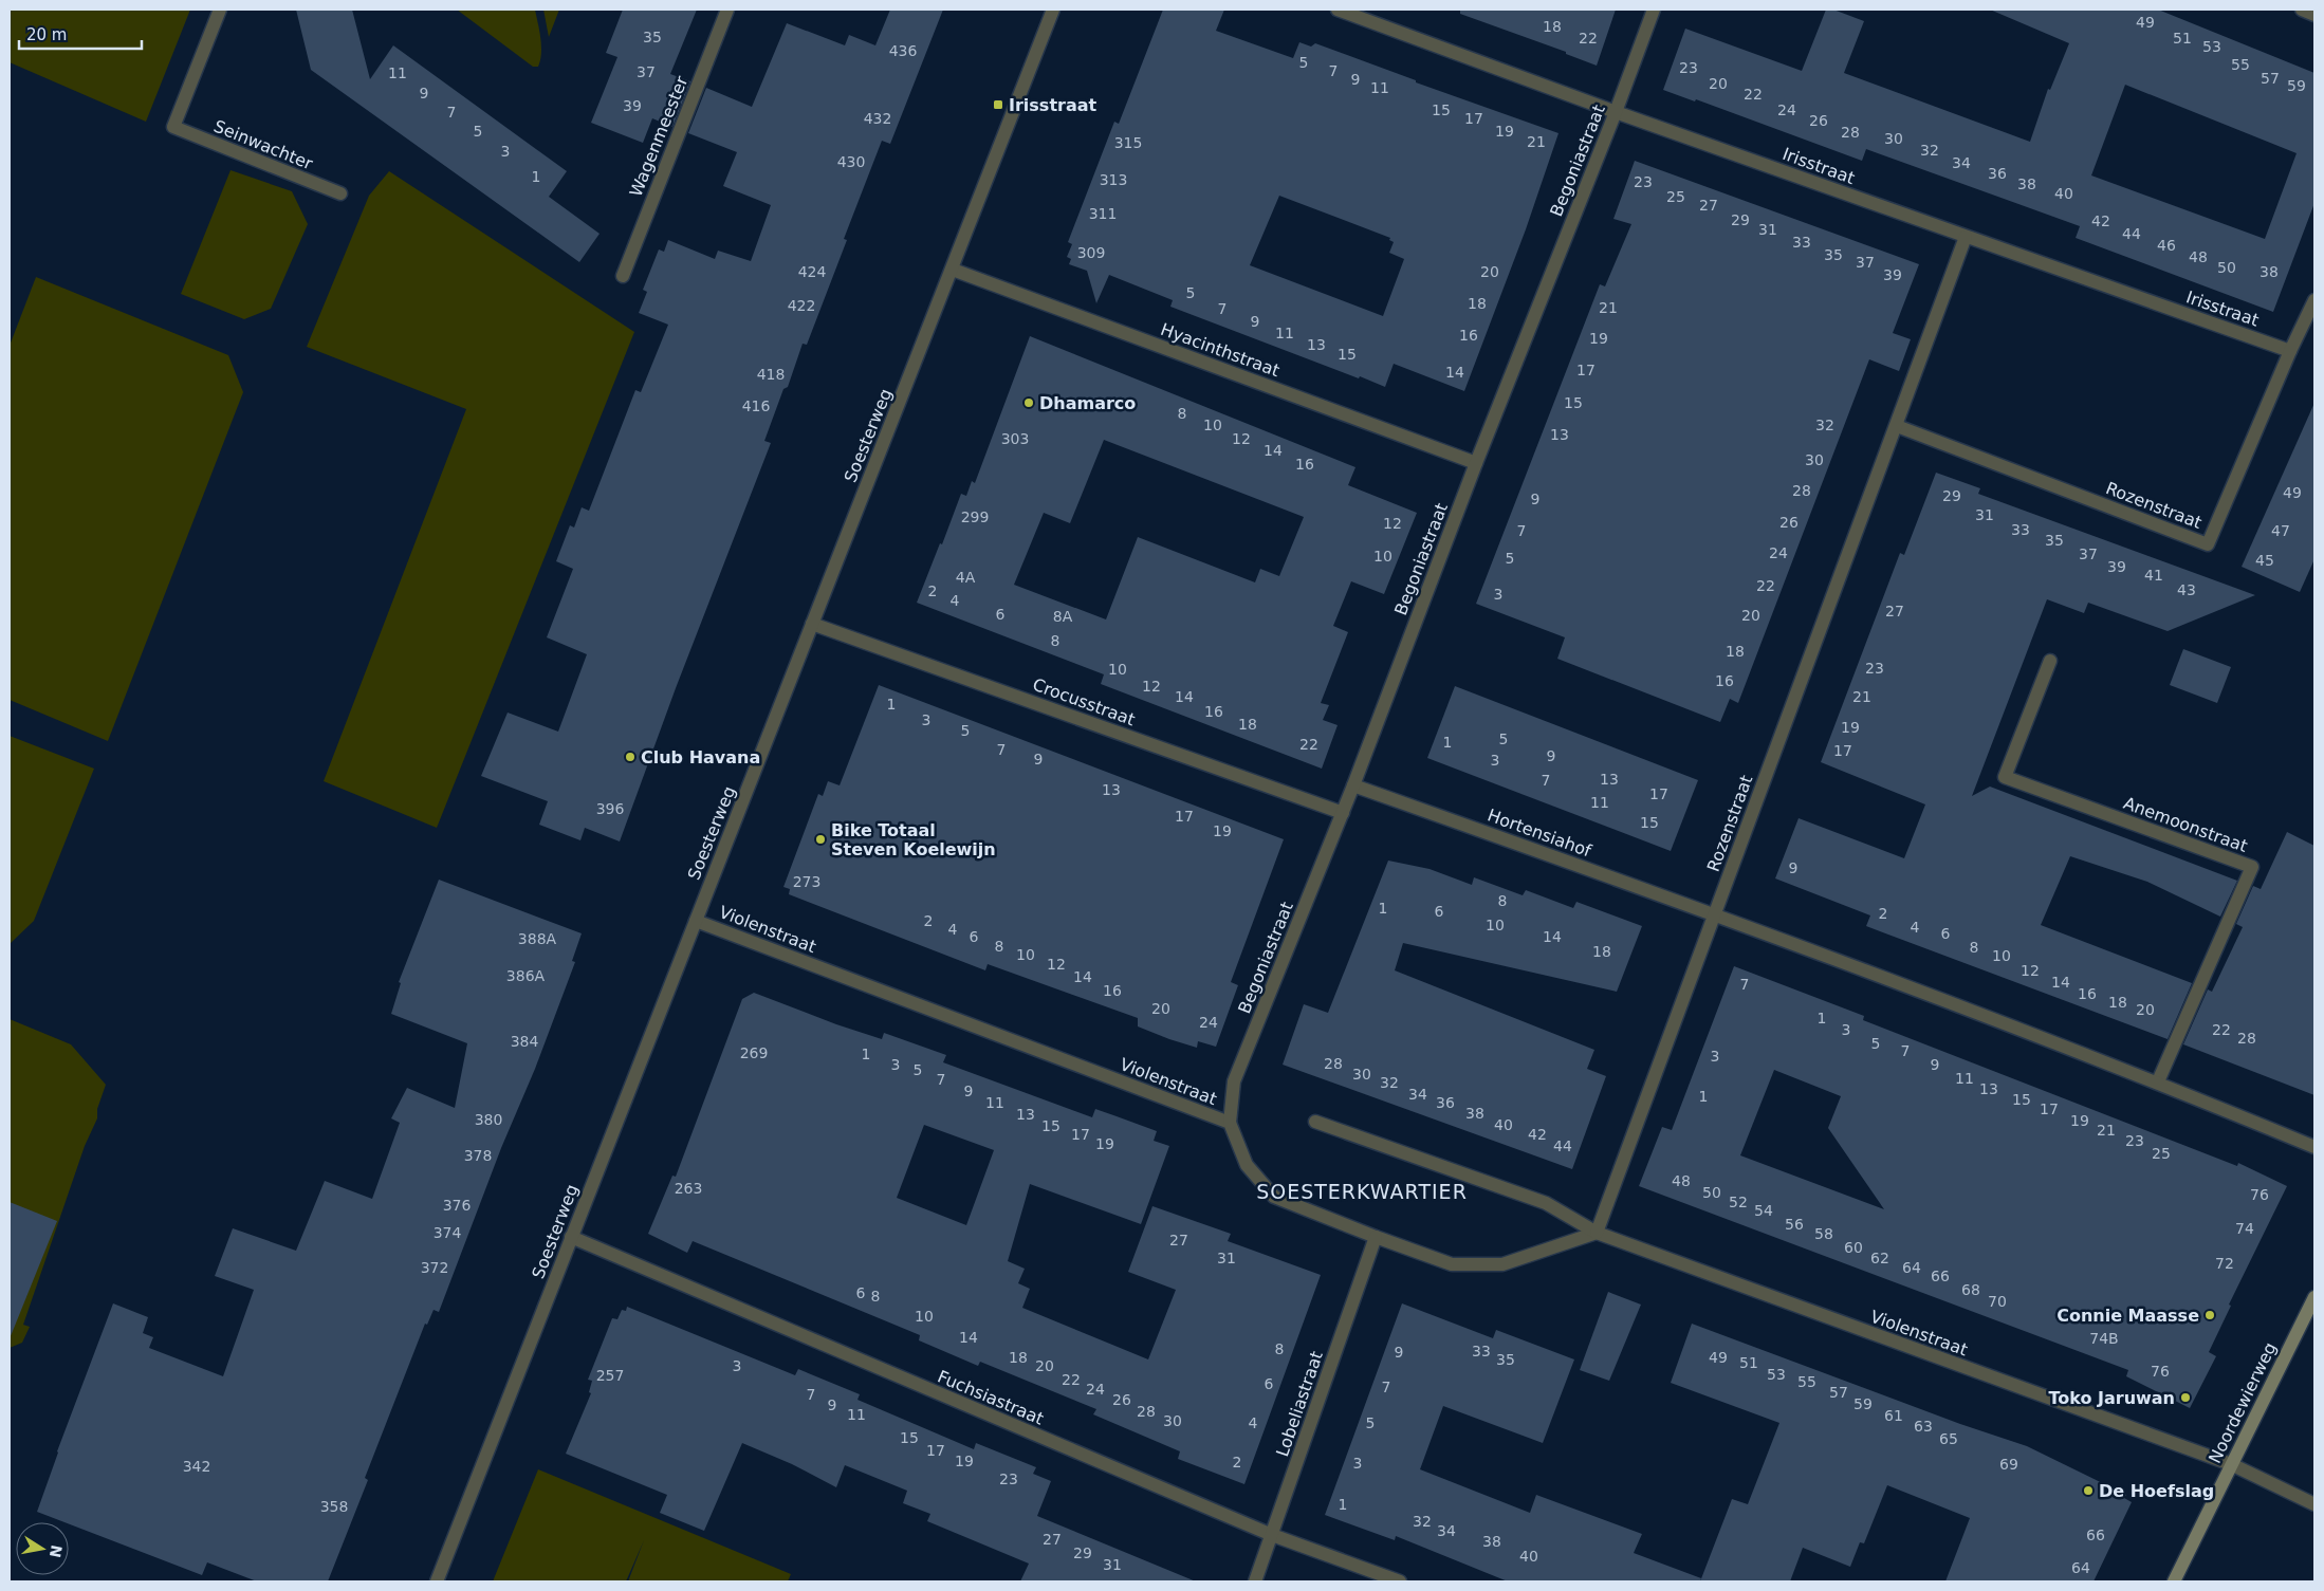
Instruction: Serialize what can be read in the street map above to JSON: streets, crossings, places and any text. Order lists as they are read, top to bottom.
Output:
{
  "streets": {
    "street": [
      "Wagenmeester",
      "Seinwachter",
      "Begoniastraat",
      "Irisstraat",
      "Hyacinthstraat",
      "Soesterweg",
      "Rozenstraat",
      "Crocusstraat",
      "Anemoonstraat",
      "Hortensiahof",
      "Violenstraat",
      "Fuchsiastraat",
      "Noordewierweg",
      "Lobeliastraat"
    ]
  },
  "crossings": [
    ["Begoniastraat", "Irisstraat"],
    ["Begoniastraat", "Hyacinthstraat"],
    ["Begoniastraat", "Crocusstraat"],
    ["Begoniastraat", "Hortensiahof"],
    ["Begoniastraat", "Violenstraat"],
    ["Irisstraat", "Rozenstraat"],
    ["Hyacinthstraat", "Soesterweg"],
    ["Soesterweg", "Crocusstraat"],
    ["Soesterweg", "Violenstraat"],
    ["Soesterweg", "Fuchsiastraat"],
    ["Rozenstraat", "Hortensiahof"],
    ["Rozenstraat", "Violenstraat"],
    ["Violenstraat", "Noordewierweg"],
    ["Violenstraat", "Lobeliastraat"],
    ["Fuchsiastraat", "Lobeliastraat"]
  ],
  "districts": ["SOESTERKWARTIER"],
  "places": {
    "transit": ["Irisstraat"],
    "other": [
      "Dhamarco",
      "Club Havana",
      "Bike Totaal Steven Koelewijn",
      "Connie Maasse",
      "Toko Jaruwan",
      "De Hoefslag"
    ]
  },
  "house_numbers": [
    "49",
    "18",
    "35",
    "22",
    "51",
    "53",
    "436",
    "5",
    "55",
    "23",
    "7",
    "37",
    "11",
    "57",
    "9",
    "20",
    "59",
    "11",
    "9",
    "22",
    "39",
    "15",
    "24",
    "7",
    "432",
    "17",
    "26",
    "5",
    "19",
    "28",
    "30",
    "21",
    "315",
    "32",
    "3",
    "430",
    "34",
    "36",
    "1",
    "313",
    "23",
    "38",
    "40",
    "25",
    "27",
    "311",
    "29",
    "42",
    "31",
    "44",
    "33",
    "46",
    "309",
    "35",
    "48",
    "37",
    "50",
    "424",
    "20",
    "38",
    "39",
    "5",
    "18",
    "422",
    "21",
    "7",
    "9",
    "11",
    "16",
    "19",
    "13",
    "15",
    "17",
    "14",
    "418",
    "15",
    "416",
    "8",
    "10",
    "32",
    "13",
    "303",
    "12",
    "14",
    "30",
    "16",
    "28",
    "49",
    "29",
    "9",
    "31",
    "299",
    "26",
    "12",
    "33",
    "7",
    "47",
    "35",
    "24",
    "37",
    "10",
    "5",
    "45",
    "39",
    "41",
    "4A",
    "22",
    "43",
    "2",
    "3",
    "4",
    "27",
    "6",
    "20",
    "8A",
    "8",
    "18",
    "23",
    "10",
    "16",
    "12",
    "14",
    "21",
    "1",
    "16",
    "3",
    "18",
    "19",
    "5",
    "5",
    "1",
    "22",
    "7",
    "17",
    "9",
    "9",
    "3",
    "13",
    "7",
    "13",
    "17",
    "11",
    "396",
    "17",
    "15",
    "19",
    "9",
    "273",
    "8",
    "1",
    "6",
    "2",
    "2",
    "10",
    "4",
    "4",
    "6",
    "6",
    "14",
    "388A",
    "8",
    "8",
    "18",
    "10",
    "10",
    "12",
    "12",
    "386A",
    "14",
    "14",
    "7",
    "16",
    "16",
    "18",
    "20",
    "20",
    "1",
    "24",
    "3",
    "22",
    "28",
    "384",
    "5",
    "7",
    "269",
    "1",
    "3",
    "28",
    "3",
    "9",
    "5",
    "30",
    "11",
    "7",
    "32",
    "13",
    "9",
    "34",
    "1",
    "15",
    "11",
    "36",
    "17",
    "38",
    "13",
    "380",
    "19",
    "40",
    "15",
    "21",
    "17",
    "42",
    "23",
    "19",
    "44",
    "25",
    "378",
    "48",
    "263",
    "50",
    "76",
    "52",
    "376",
    "54",
    "56",
    "74",
    "374",
    "58",
    "27",
    "60",
    "31",
    "62",
    "72",
    "372",
    "64",
    "66",
    "68",
    "6",
    "8",
    "70",
    "10",
    "14",
    "74B",
    "8",
    "33",
    "9",
    "18",
    "49",
    "35",
    "51",
    "3",
    "20",
    "76",
    "53",
    "257",
    "22",
    "55",
    "6",
    "7",
    "24",
    "57",
    "7",
    "26",
    "59",
    "9",
    "28",
    "11",
    "61",
    "30",
    "4",
    "5",
    "63",
    "15",
    "65",
    "17",
    "19",
    "2",
    "3",
    "69",
    "342",
    "23",
    "1",
    "358",
    "32",
    "34",
    "66",
    "27",
    "38",
    "29",
    "40",
    "31",
    "64"
  ],
  "scale_bar": "20 m",
  "north": "right"
}
